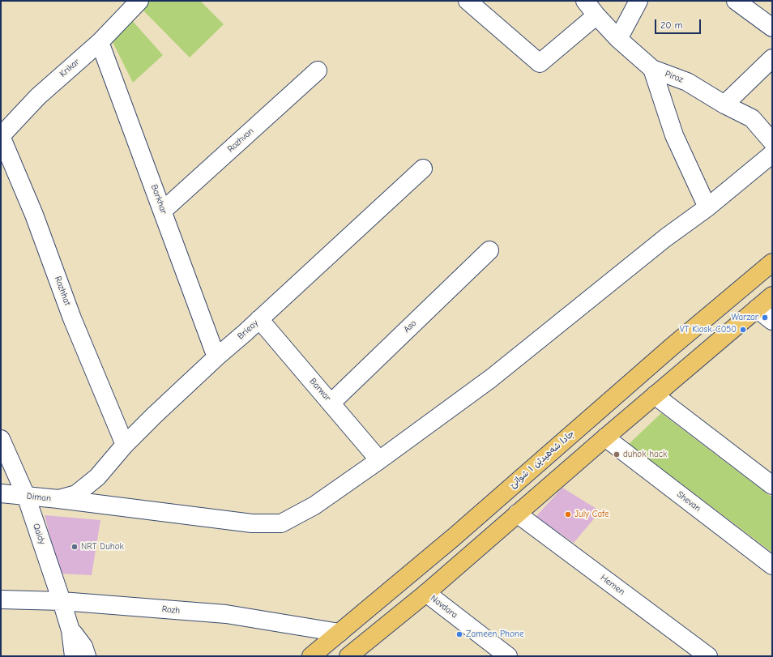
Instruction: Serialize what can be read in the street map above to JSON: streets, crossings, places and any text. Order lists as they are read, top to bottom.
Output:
{
  "streets": {
    "main road": ["جادا شەهیدێن ١ شواتێ"],
    "street": [
      "Krikar",
      "Piroz",
      "Rozhvan",
      "Barkhar",
      "Rozhhat",
      "Aso",
      "Brieay",
      "Barwar",
      "Diman",
      "Shevan",
      "Qaidy",
      "Hemen",
      "Navdara",
      "Rozh"
    ]
  },
  "crossings": [
    ["Krikar", "Barkhar"],
    ["Krikar", "Rozhhat"],
    ["Rozhvan", "Barkhar"],
    ["Barkhar", "Brieay"],
    ["Rozhhat", "Brieay"],
    ["Aso", "Barwar"],
    ["Brieay", "Barwar"],
    ["Brieay", "Diman"],
    ["جادا شەهیدێن ١ شواتێ", "Rozh"],
    ["Diman", "Qaidy"],
    ["Qaidy", "Rozh"]
  ],
  "places": [
    "Warzar",
    "VT Kiosk-C050",
    "duhok hack",
    "July Cafe",
    "NRT Duhok",
    "Zameen Phone"
  ],
  "scale_bar": "20 m"
}
